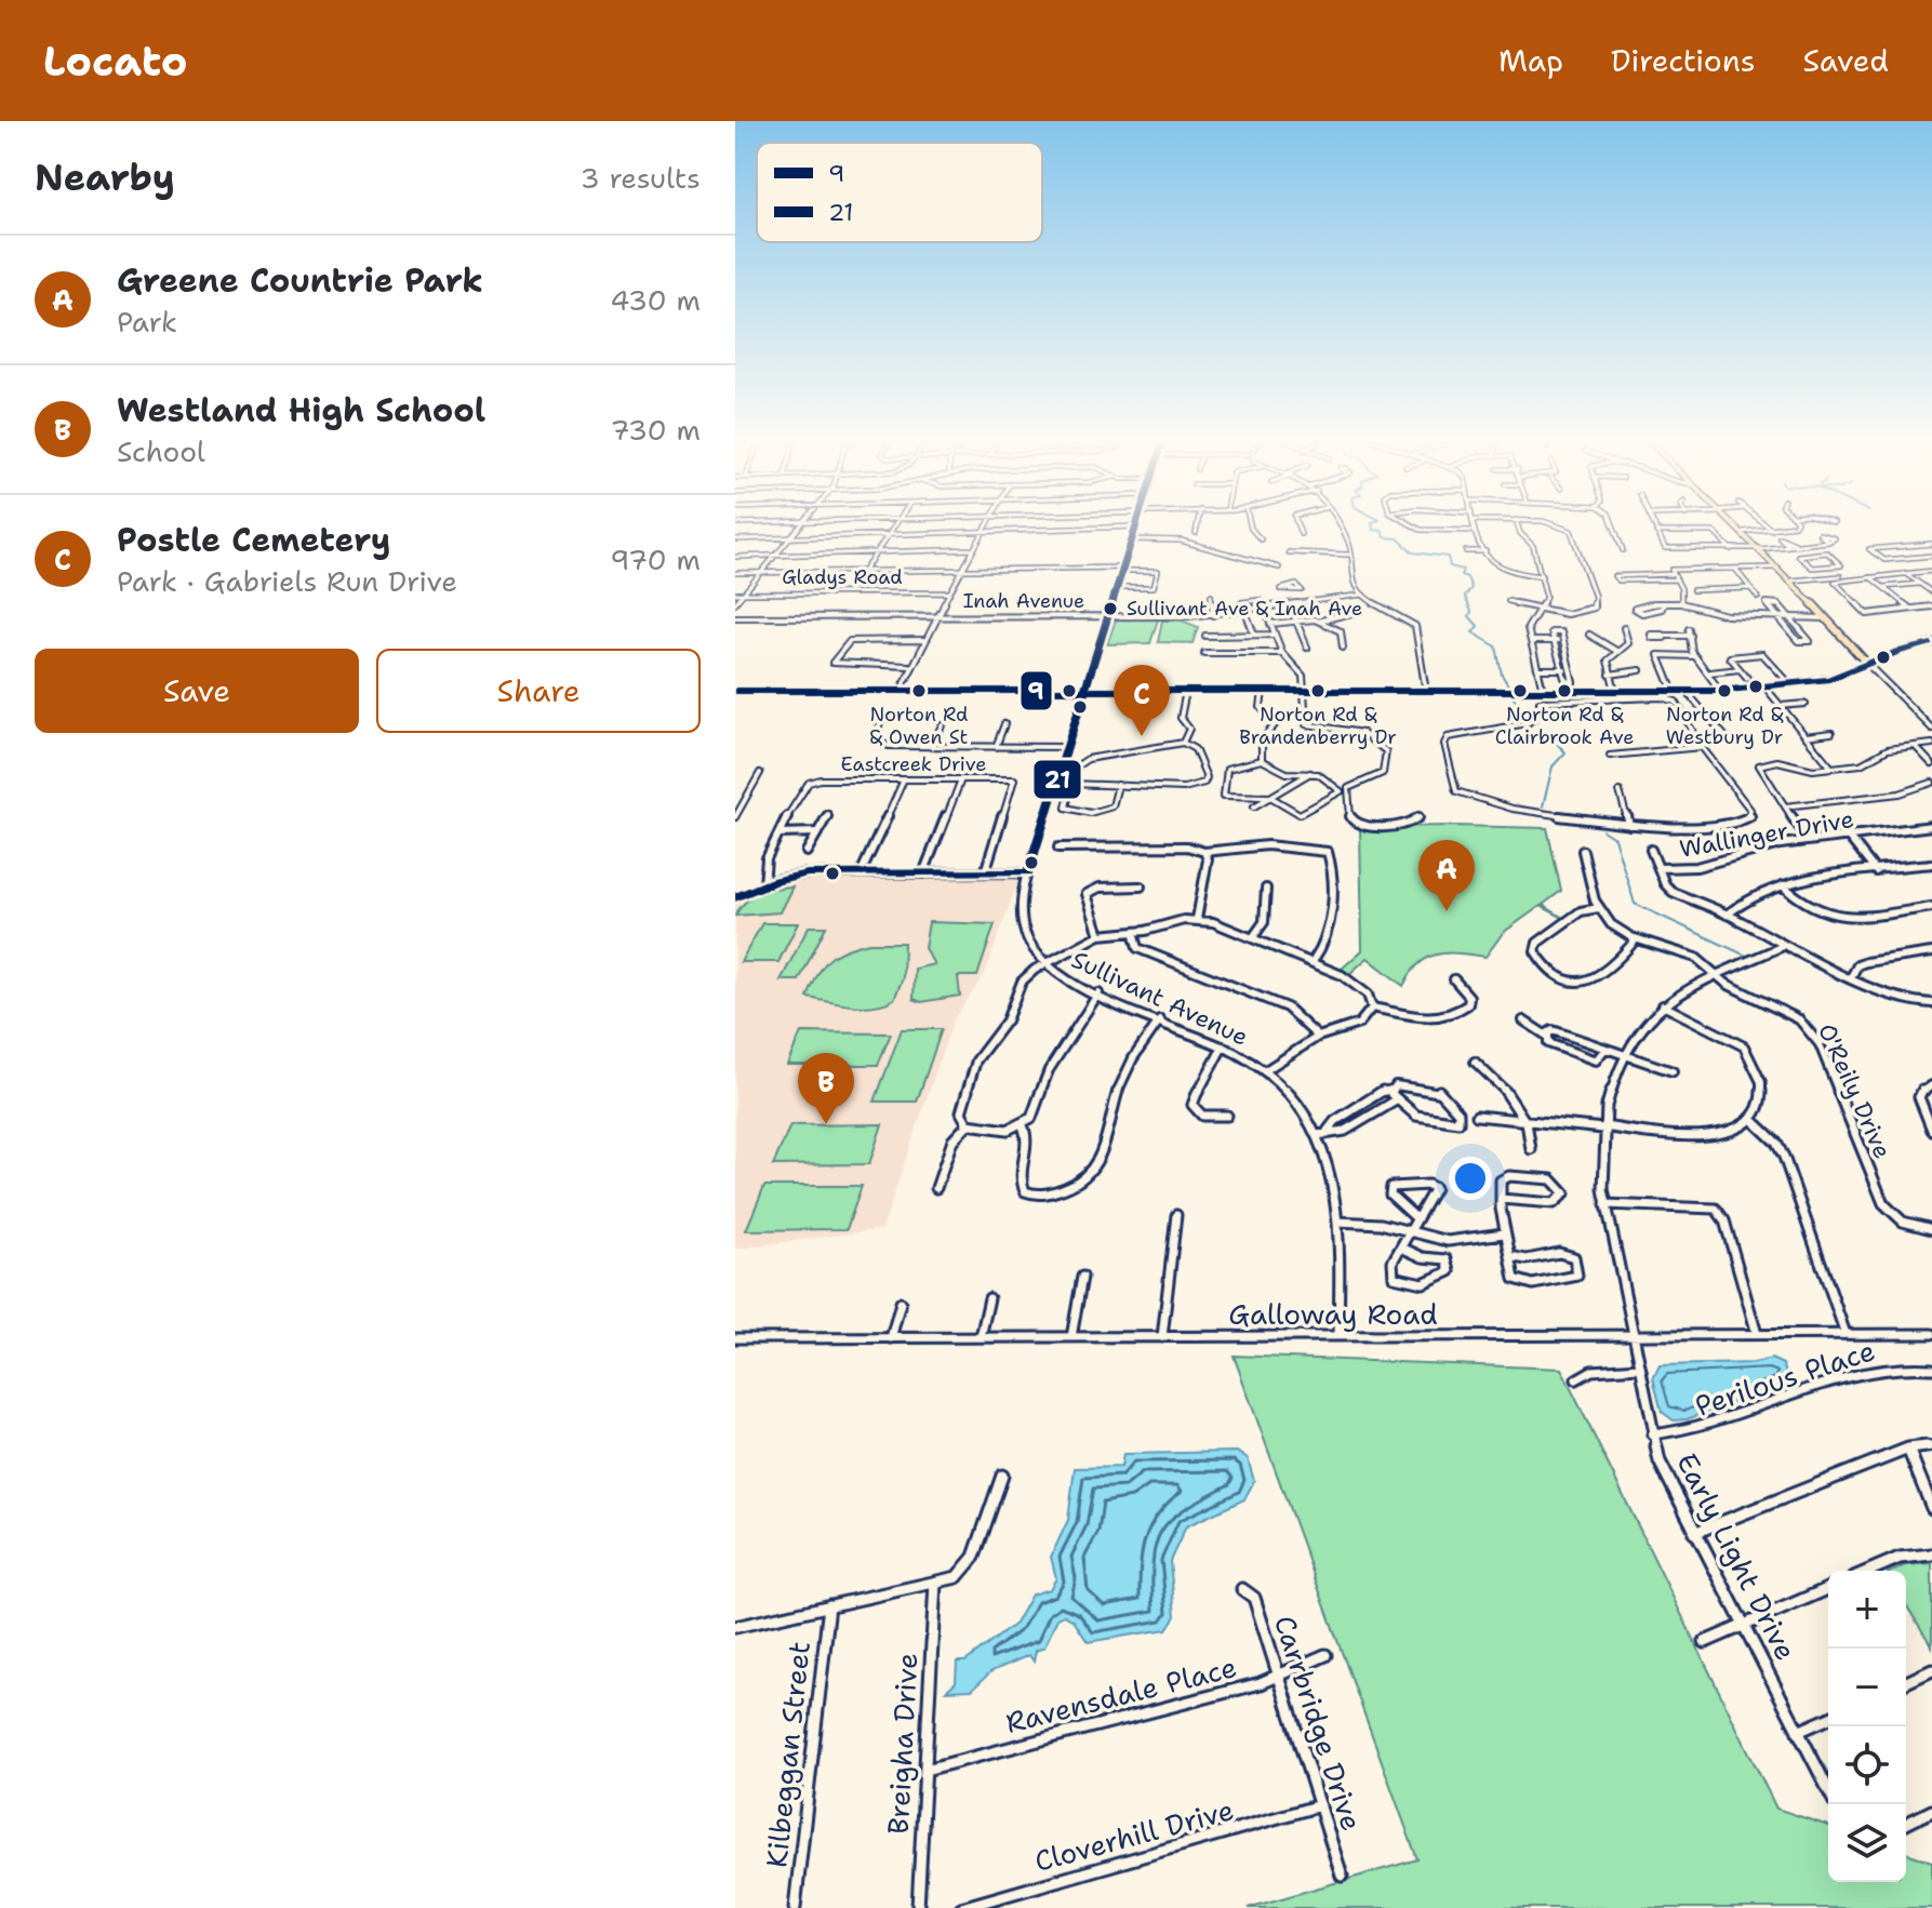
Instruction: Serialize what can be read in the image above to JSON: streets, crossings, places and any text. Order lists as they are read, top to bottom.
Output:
{
  "streets": {
    "street": [
      "Gladys Road",
      "Inah Avenue",
      "Eastcreek Drive",
      "Wallinger Drive",
      "Sullivant Avenue",
      "O'Reily Drive",
      "Galloway Road",
      "Perilous Place",
      "Early Light Drive",
      "Ravensdale Place",
      "Carrbridge Drive",
      "Breigha Drive",
      "Kilbeggan Street",
      "Cloverhill Drive"
    ]
  },
  "crossings": [
    ["Inah Avenue", "Sullivant Avenue"],
    ["Sullivant Avenue", "Galloway Road"],
    ["Galloway Road", "Early Light Drive"],
    ["Perilous Place", "Early Light Drive"],
    ["Ravensdale Place", "Carrbridge Drive"],
    ["Ravensdale Place", "Breigha Drive"],
    ["Carrbridge Drive", "Cloverhill Drive"]
  ],
  "places": [
    "Sullivant Ave & Inah Ave",
    "Norton Rd & Owen St",
    "Norton Rd & Brandenberry Dr",
    "Norton Rd & Clairbrook Ave",
    "Norton Rd & Westbury Dr"
  ],
  "lines": ["transit line 21", "transit line 9"],
  "legend": ["9", "21"],
  "page": {
    "header": "Locato",
    "nav": ["Map", "Directions", "Saved"],
    "heading": ["Nearby", "3 results"],
    "list": [
      {
        "mark": "A",
        "name": "Greene Countrie Park",
        "note": "Park",
        "value": "430 m"
      },
      {
        "mark": "B",
        "name": "Westland High School",
        "note": "School",
        "value": "730 m"
      },
      {
        "mark": "C",
        "name": "Postle Cemetery",
        "note": "Park · Gabriels Run Drive",
        "value": "970 m"
      }
    ],
    "buttons": ["Save", "Share"],
    "pins": ["C", "A", "B"],
    "map_buttons": ["+", "−"]
  }
}
